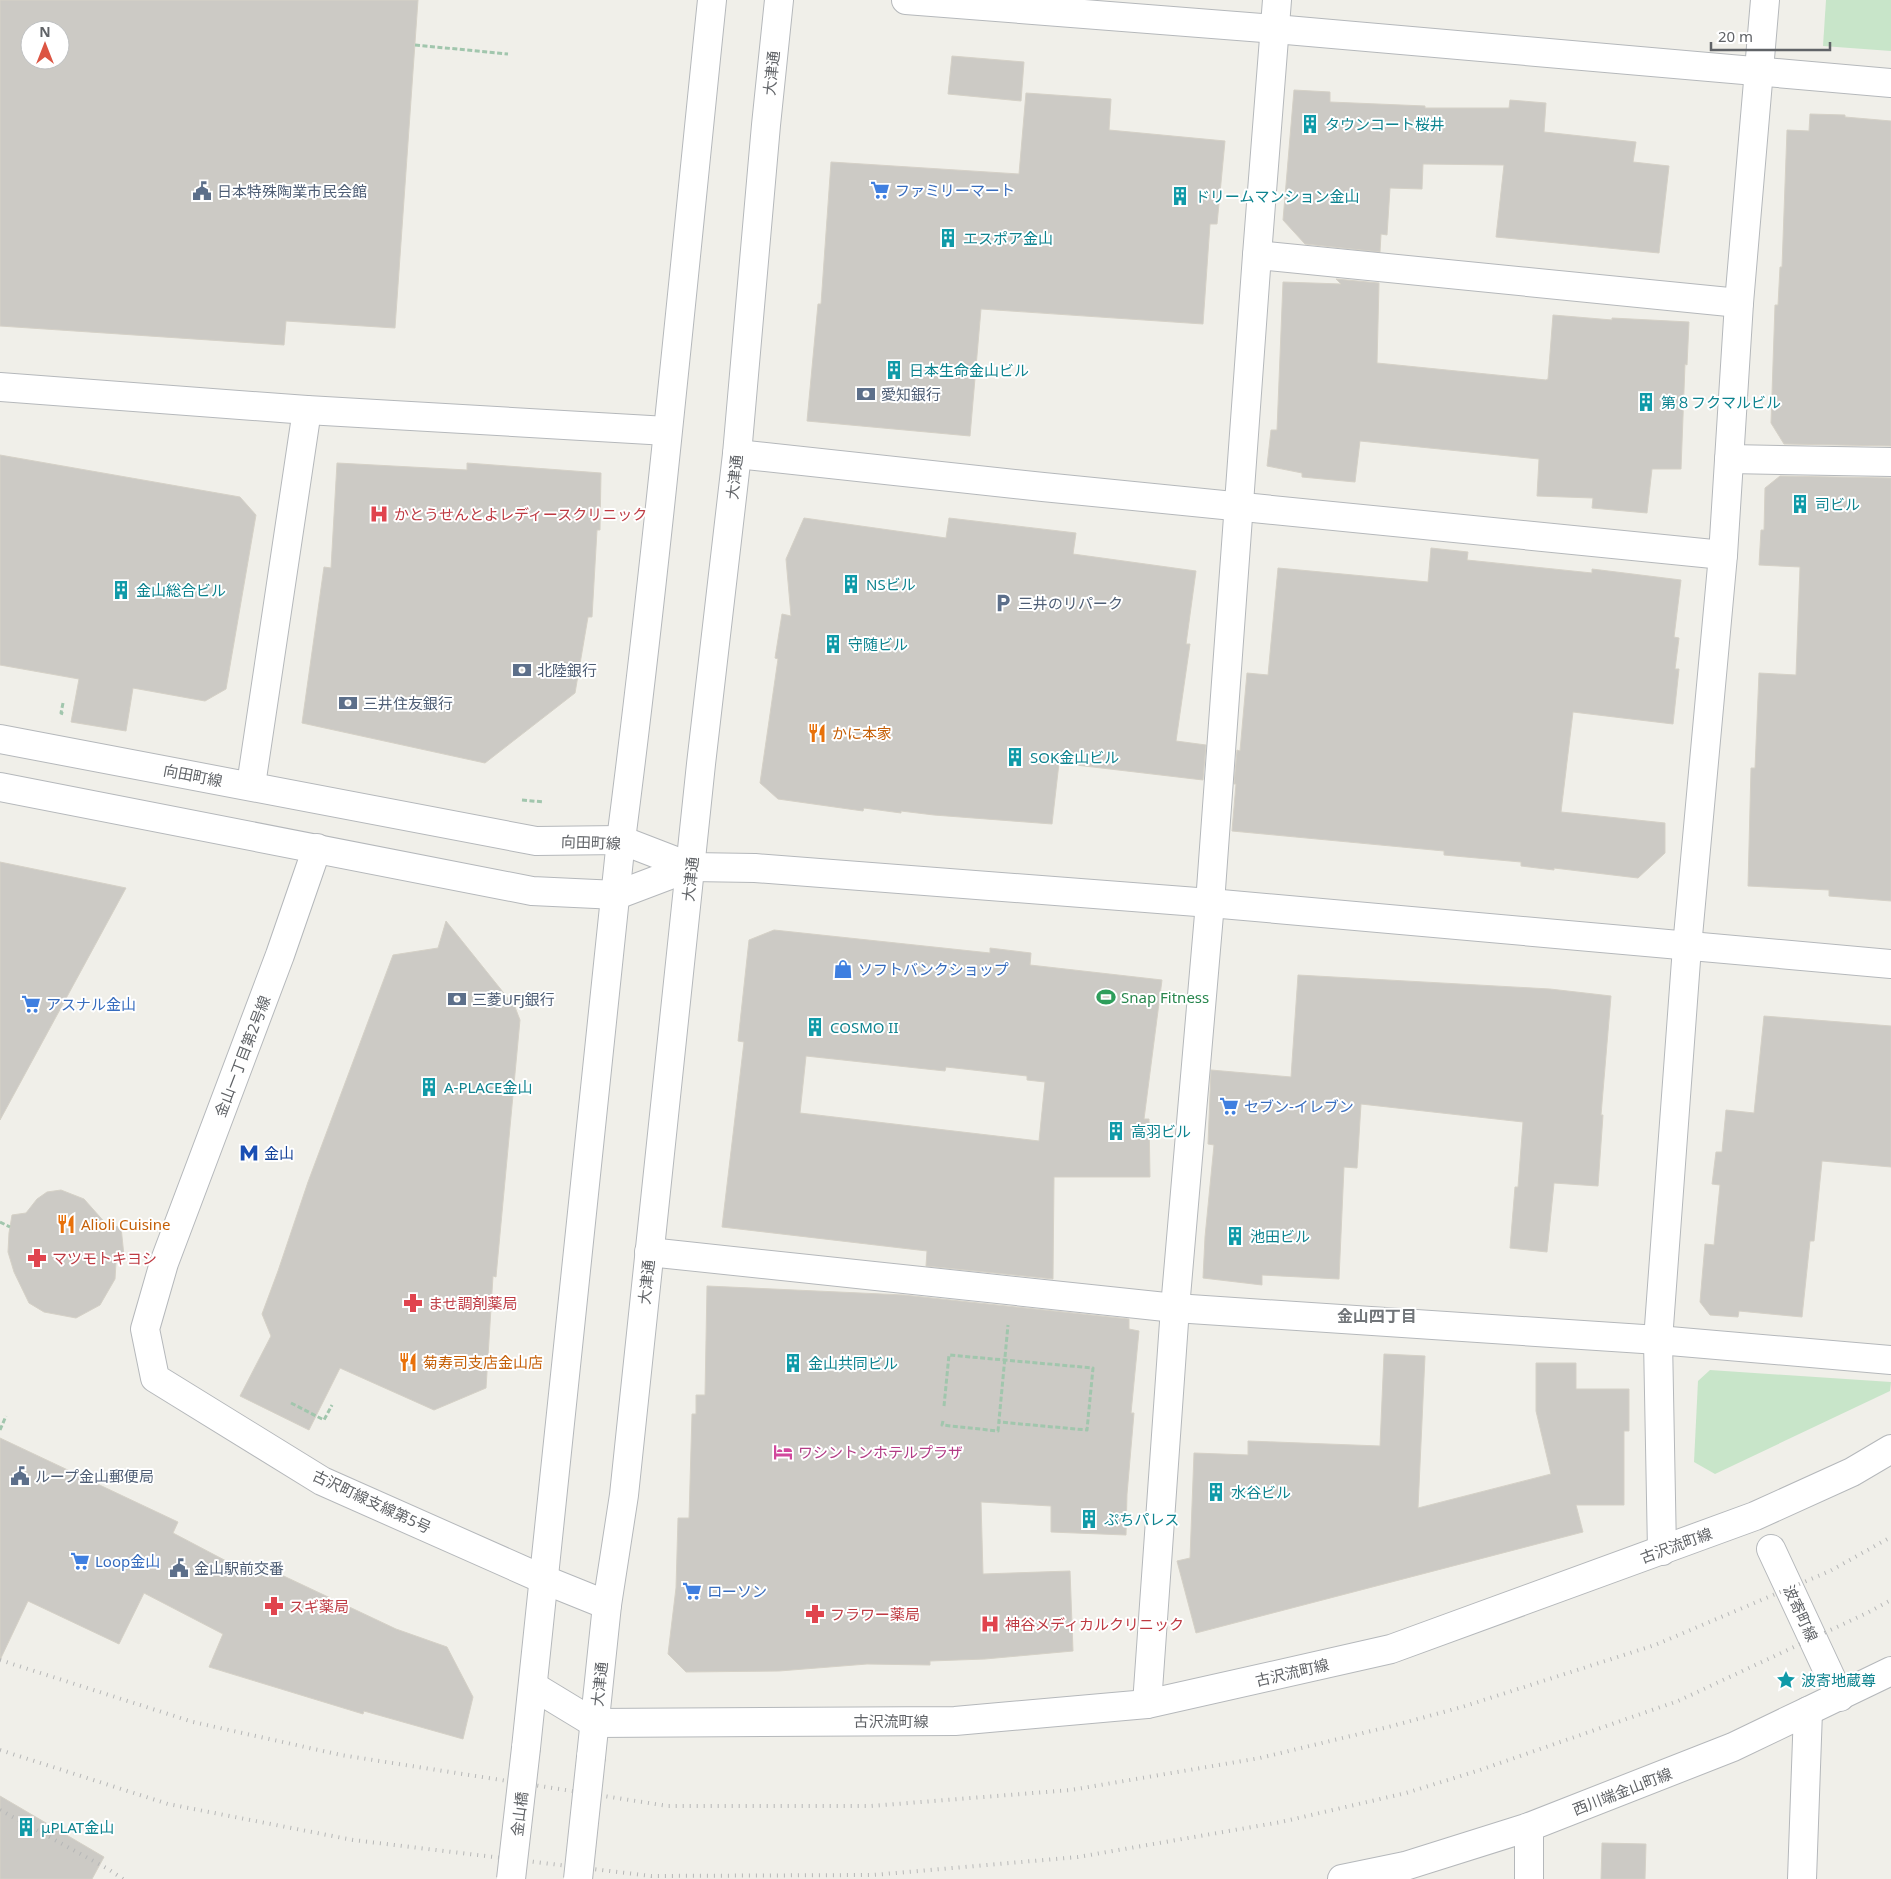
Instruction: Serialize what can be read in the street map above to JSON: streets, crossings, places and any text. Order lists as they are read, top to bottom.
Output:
{
  "streets": {
    "street": [
      "大津通",
      "向田町線",
      "金山一丁目第2号線",
      "古沢町線支線第5号",
      "古沢流町線",
      "波寄町線",
      "西川端金山町線",
      "金山橋"
    ]
  },
  "crossings": [
    ["大津通", "向田町線"],
    ["大津通", "古沢町線支線第5号"],
    ["大津通", "古沢流町線"],
    ["金山一丁目第2号線", "古沢町線支線第5号"],
    ["波寄町線", "西川端金山町線"]
  ],
  "districts": ["金山四丁目"],
  "places": {
    "building": [
      "タウンコート桜井",
      "ドリームマンション金山",
      "エスポア金山",
      "日本生命金山ビル",
      "第８フクマルビル",
      "司ビル",
      "NSビル",
      "金山総合ビル",
      "守随ビル",
      "SOK金山ビル",
      "COSMO II",
      "A-PLACE金山",
      "高羽ビル",
      "池田ビル",
      "金山共同ビル",
      "水谷ビル",
      "ぷちパレス",
      "μPLAT金山"
    ],
    "supermarket": [
      "ファミリーマート",
      "アスナル金山",
      "セブン-イレブン",
      "Loop金山",
      "ローソン"
    ],
    "public building": ["日本特殊陶業市民会館", "ループ金山郵便局", "金山駅前交番"],
    "bank": [
      "愛知銀行",
      "北陸銀行",
      "三井住友銀行",
      "三菱UFJ銀行"
    ],
    "hospital": ["かとうせんとよレディースクリニック", "神谷メディカルクリニック"],
    "parking": ["三井のリパーク"],
    "restaurant": ["かに本家", "Alioli Cuisine", "菊寿司支店金山店"],
    "shop": ["ソフトバンクショップ"],
    "sports": ["Snap Fitness"],
    "metro station": ["金山"],
    "pharmacy": [
      "マツモトキヨシ",
      "ませ調剤薬局",
      "スギ薬局",
      "フラワー薬局"
    ],
    "hotel": ["ワシントンホテルプラザ"],
    "place": ["波寄地蔵尊"]
  },
  "scale_bar": "20 m",
  "north": "top"
}
